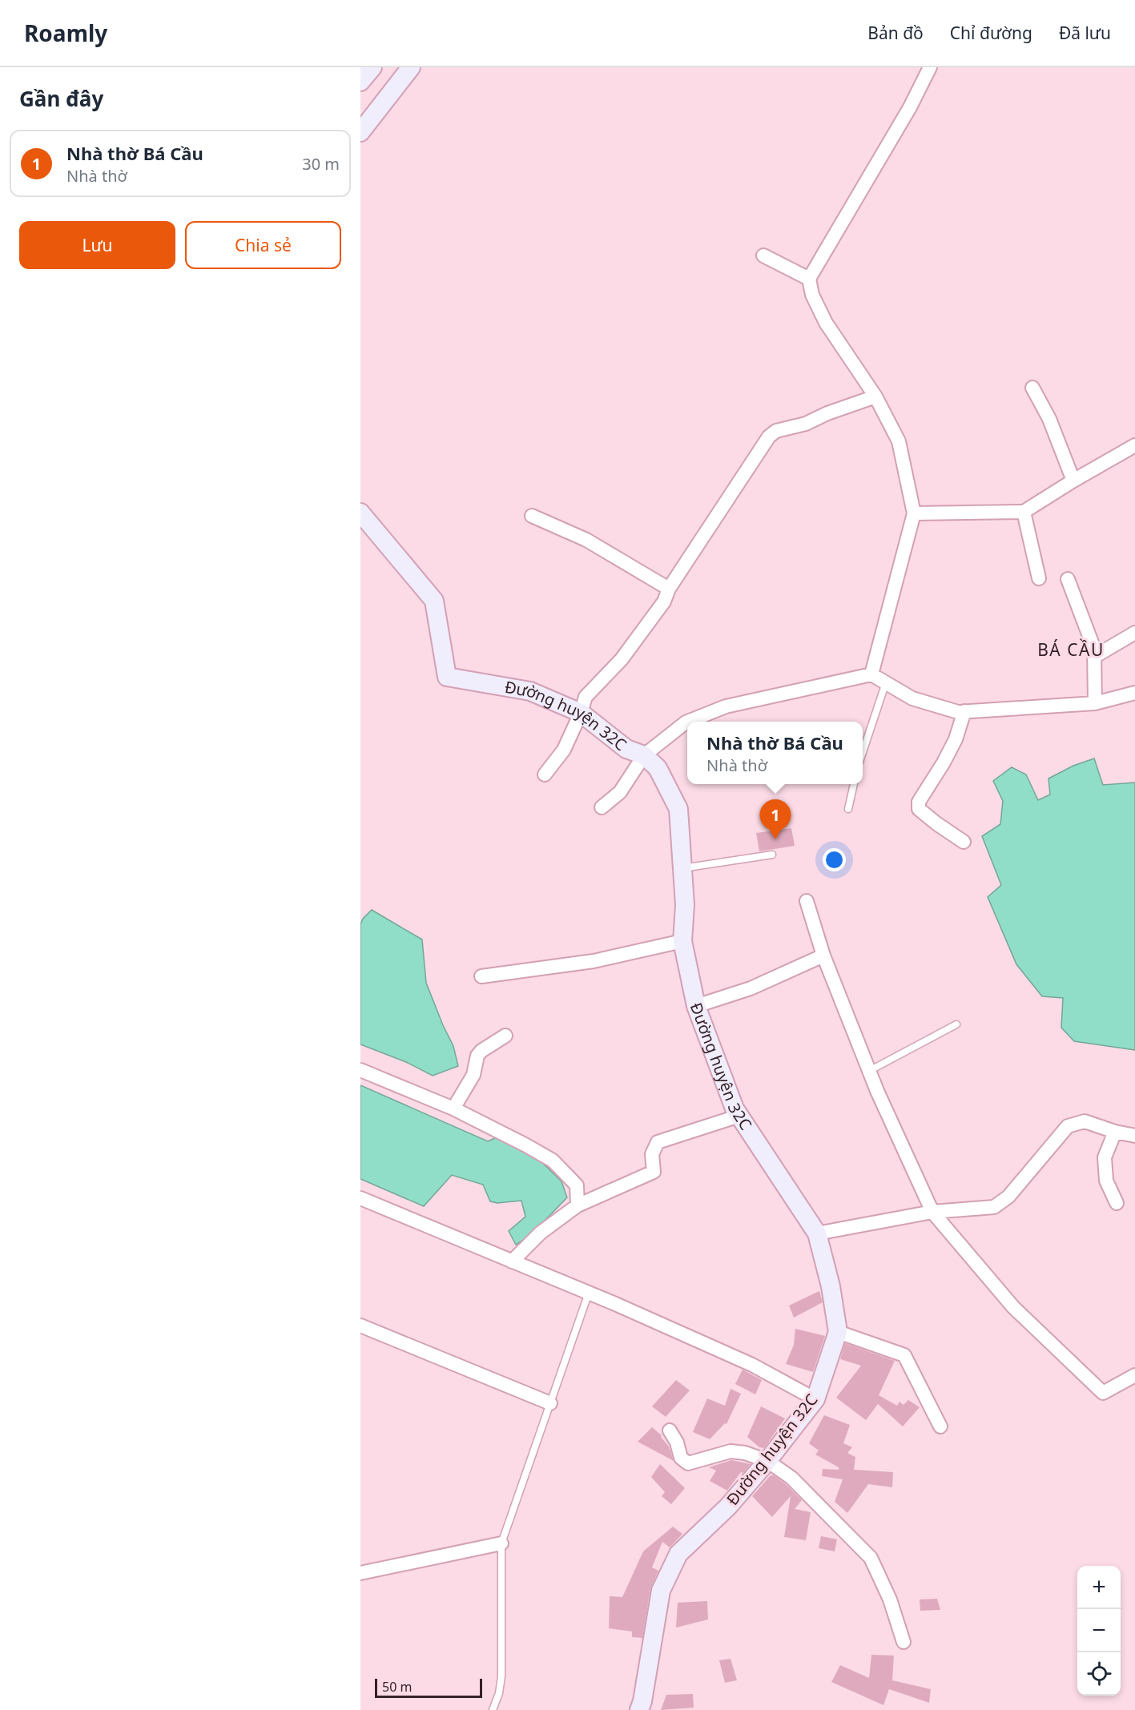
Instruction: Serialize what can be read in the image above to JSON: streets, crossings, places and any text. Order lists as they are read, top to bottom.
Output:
{
  "streets": {
    "street": ["Đường huyện 32C"]
  },
  "districts": ["BÁ CẦU"],
  "scale_bar": "50 m",
  "page": {
    "header": "Roamly",
    "nav": ["Bản đồ", "Chỉ đường", "Đã lưu"],
    "heading": "Gần đây",
    "list": [
      {
        "mark": "1",
        "name": "Nhà thờ Bá Cầu",
        "note": "Nhà thờ",
        "value": "30 m"
      }
    ],
    "buttons": ["Lưu", "Chia sẻ"],
    "popup": ["Nhà thờ Bá Cầu", "Nhà thờ"],
    "pins": "1",
    "map_buttons": ["+", "−"],
    "scale": "50 m"
  }
}
